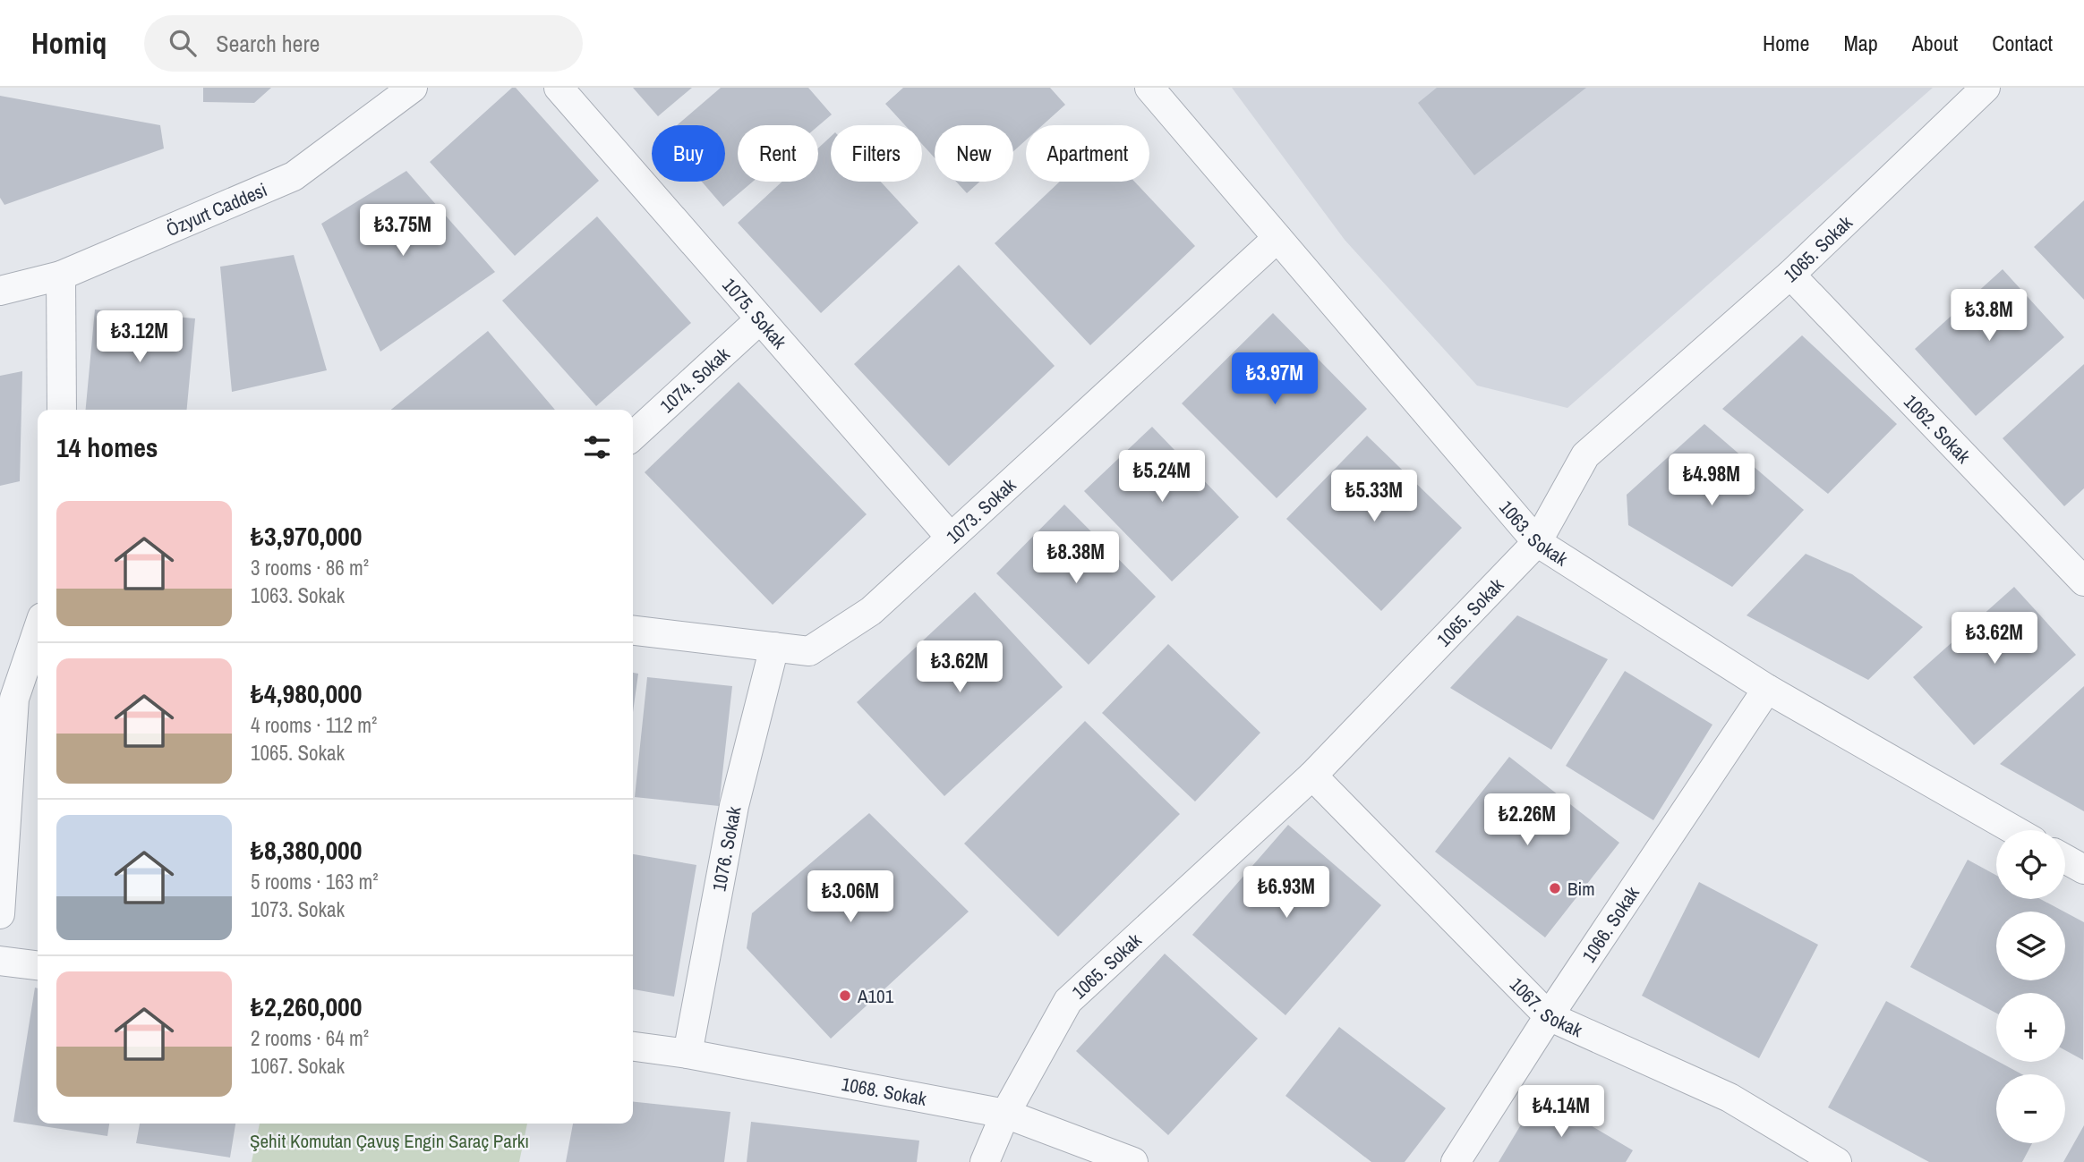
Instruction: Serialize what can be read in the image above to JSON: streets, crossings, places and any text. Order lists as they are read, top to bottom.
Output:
{
  "streets": {
    "street": [
      "Özyurt Caddesi",
      "1065. Sokak",
      "1075. Sokak",
      "1074. Sokak",
      "1062. Sokak",
      "1073. Sokak",
      "1063. Sokak",
      "1076. Sokak",
      "1066. Sokak",
      "1067. Sokak",
      "1068. Sokak"
    ]
  },
  "crossings": [
    ["1065. Sokak", "1062. Sokak"],
    ["1065. Sokak", "1063. Sokak"],
    ["1065. Sokak", "1067. Sokak"],
    ["1065. Sokak", "1068. Sokak"],
    ["1075. Sokak", "1074. Sokak"],
    ["1075. Sokak", "1073. Sokak"],
    ["1073. Sokak", "1063. Sokak"],
    ["1073. Sokak", "1076. Sokak"],
    ["1063. Sokak", "1066. Sokak"],
    ["1076. Sokak", "1068. Sokak"],
    ["1066. Sokak", "1067. Sokak"]
  ],
  "parks": ["Şehit Komutan Çavuş Engin Saraç Parkı"],
  "places": ["Bim", "A101"],
  "page": {
    "header": "Homiq",
    "search": "Search here",
    "nav": [
      "Home",
      "Map",
      "About",
      "Contact"
    ],
    "chip": [
      "Buy",
      "Rent",
      "Filters",
      "New",
      "Apartment"
    ],
    "price": [
      "₺3.75M",
      "₺3.8M",
      "₺3.12M",
      "₺3.97M",
      "₺5.24M",
      "₺4.98M",
      "₺5.33M",
      "₺8.38M",
      "₺3.62M",
      "₺3.62M",
      "₺2.26M",
      "₺6.93M",
      "₺3.06M",
      "₺4.14M"
    ],
    "heading": "14 homes",
    "list": [
      {
        "name": "₺3,970,000",
        "note": "3 rooms · 86 m² · 1063. Sokak"
      },
      {
        "name": "₺4,980,000",
        "note": "4 rooms · 112 m² · 1065. Sokak"
      },
      {
        "name": "₺8,380,000",
        "note": "5 rooms · 163 m² · 1073. Sokak"
      },
      {
        "name": "₺2,260,000",
        "note": "2 rooms · 64 m² · 1067. Sokak"
      }
    ],
    "map_buttons": ["+", "−"]
  }
}
